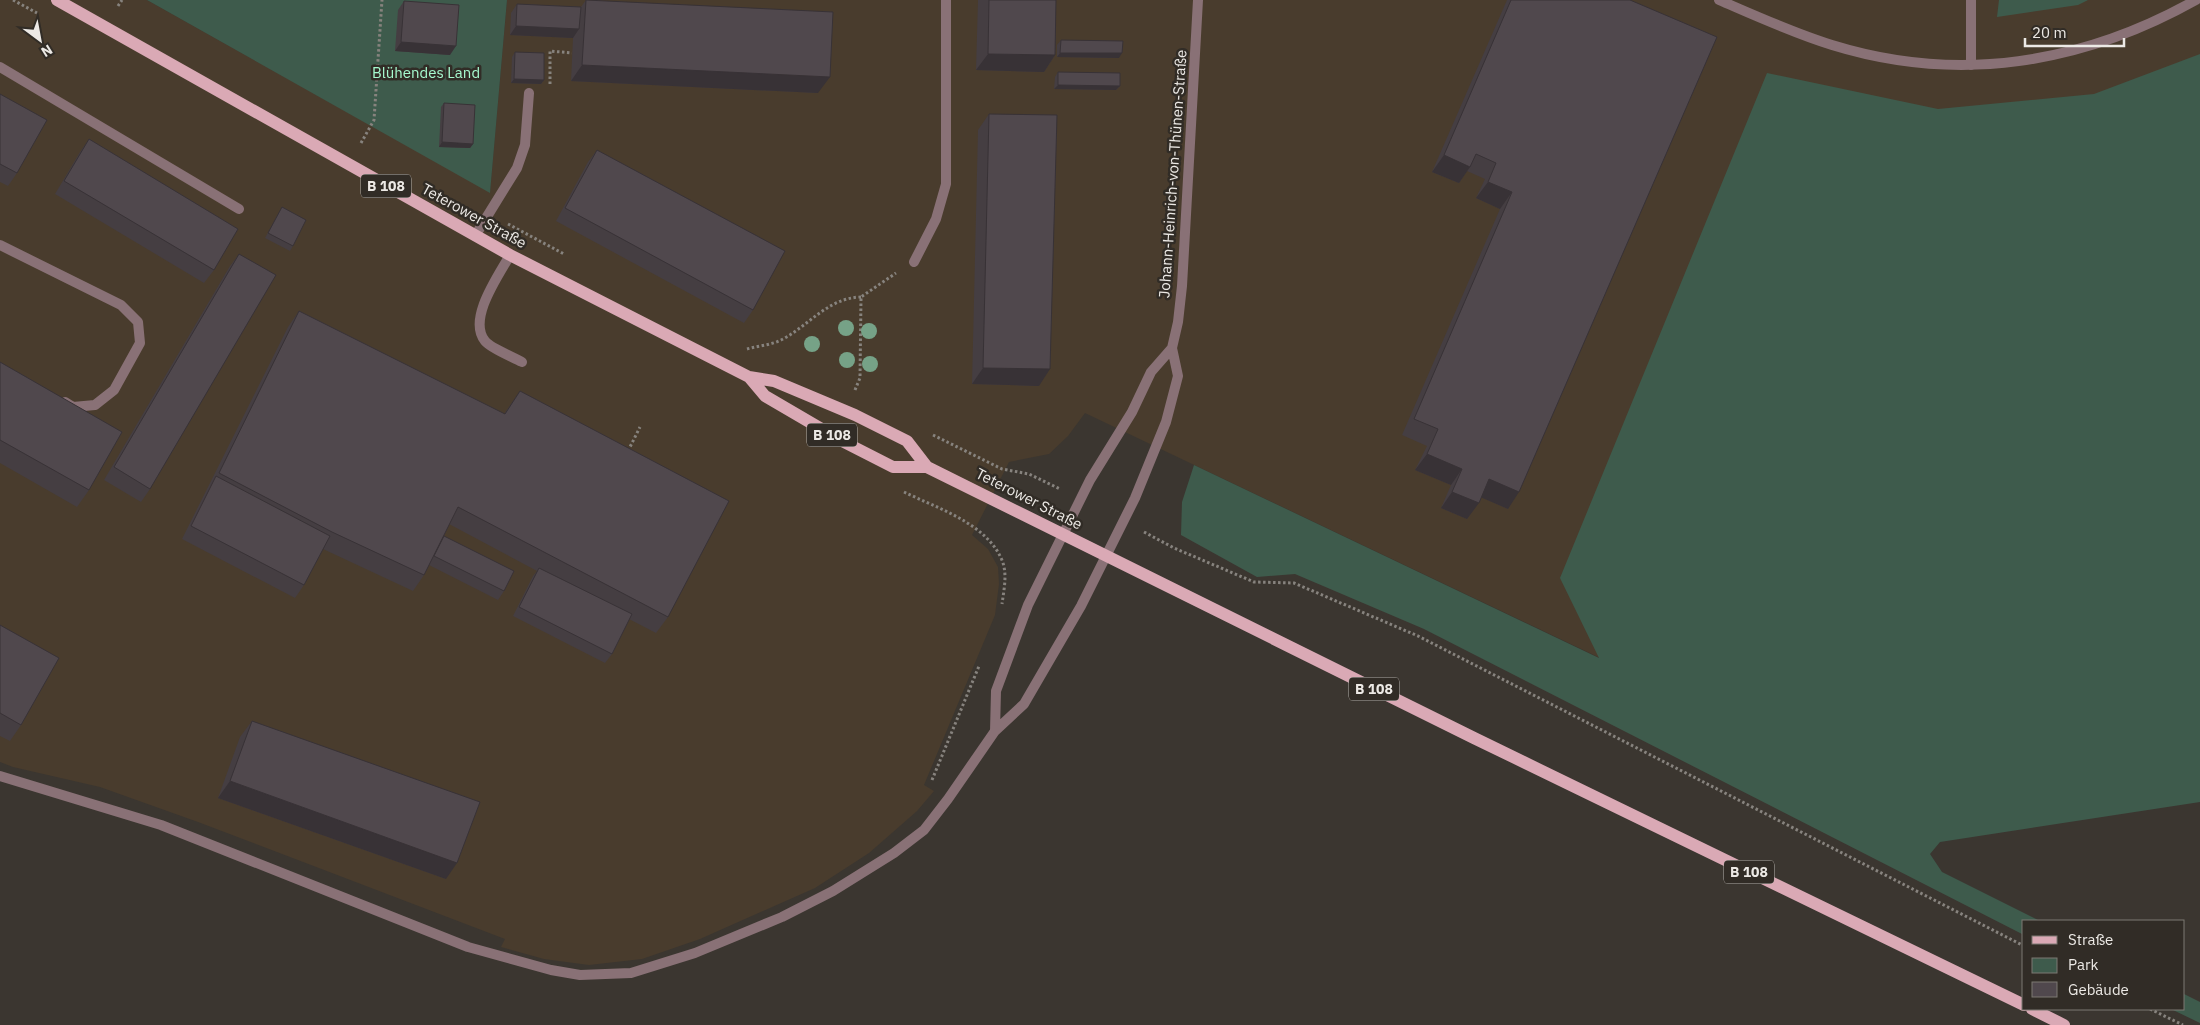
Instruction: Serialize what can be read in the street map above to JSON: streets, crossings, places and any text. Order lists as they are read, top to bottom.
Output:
{
  "streets": {
    "main road": ["B 108", "Teterower Straße"],
    "street": ["Johann-Heinrich-von-Thünen-Straße"]
  },
  "crossings": [
    ["Johann-Heinrich-von-Thünen-Straße", "B 108"],
    ["Johann-Heinrich-von-Thünen-Straße", "Teterower Straße"],
    ["B 108", "Teterower Straße"]
  ],
  "parks": ["Blühendes Land"],
  "legend": ["Straße", "Park", "Gebäude"],
  "scale_bar": "20 m",
  "north": "bottom right"
}
